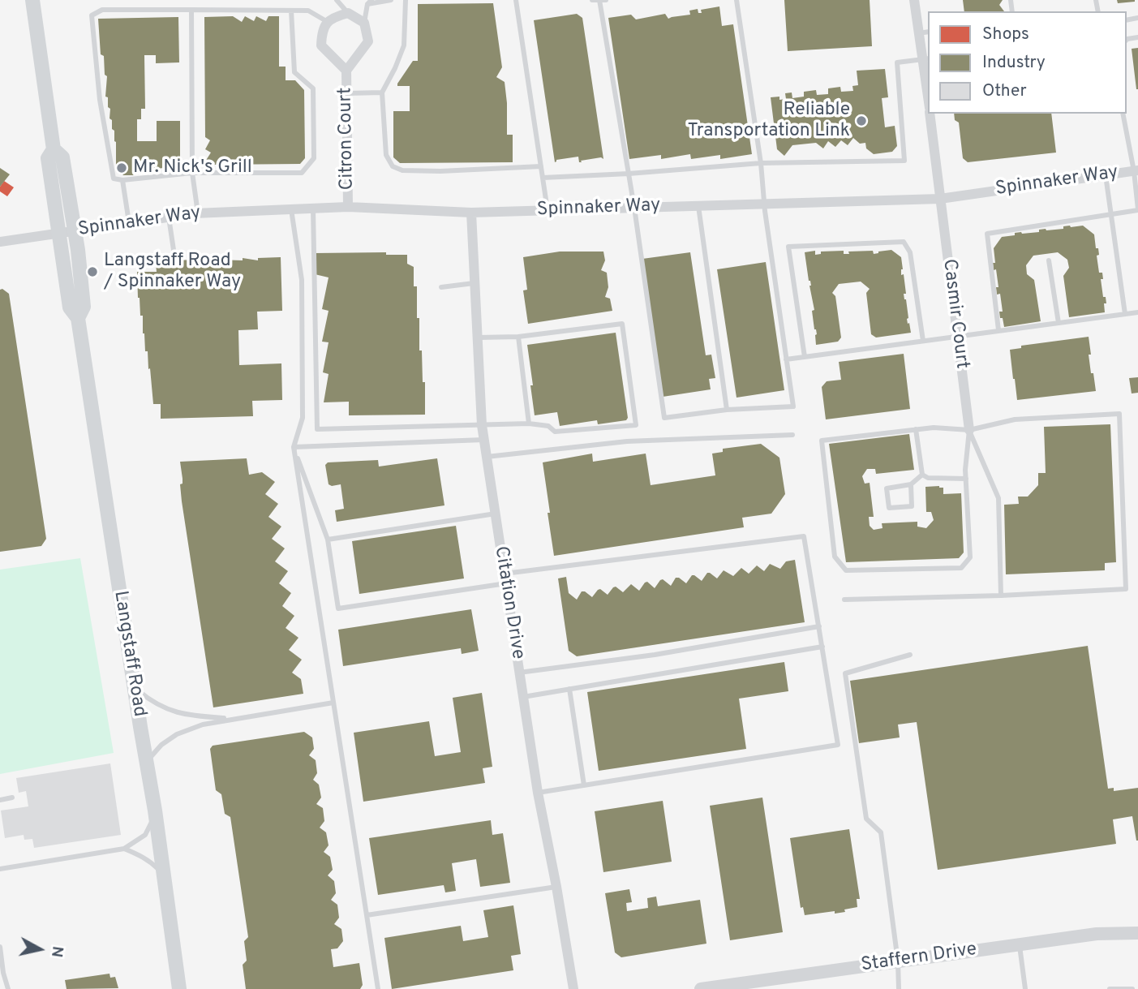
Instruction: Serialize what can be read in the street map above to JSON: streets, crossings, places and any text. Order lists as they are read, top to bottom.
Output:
{
  "streets": {
    "main road": ["Langstaff Road"],
    "street": [
      "Citron Court",
      "Spinnaker Way",
      "Casmir Court",
      "Citation Drive",
      "Staffern Drive"
    ]
  },
  "crossings": [
    ["Citron Court", "Spinnaker Way"],
    ["Spinnaker Way", "Casmir Court"],
    ["Spinnaker Way", "Citation Drive"],
    ["Spinnaker Way", "Langstaff Road"]
  ],
  "places": ["Reliable Transportation Link", "Mr. Nick's Grill", "Langstaff Road / Spinnaker Way"],
  "legend": ["Shops", "Industry", "Other"],
  "north": "right"
}
